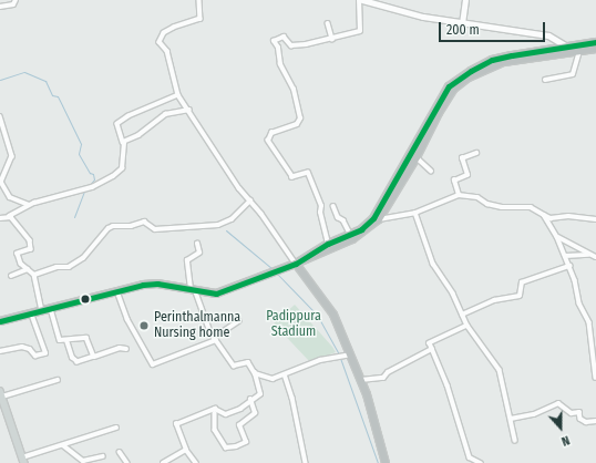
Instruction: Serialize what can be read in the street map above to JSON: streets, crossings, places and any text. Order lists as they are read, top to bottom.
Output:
{
  "parks": ["Padippura Stadium"],
  "places": ["Perinthalmanna Nursing home"],
  "scale_bar": "200 m",
  "north": "bottom"
}
